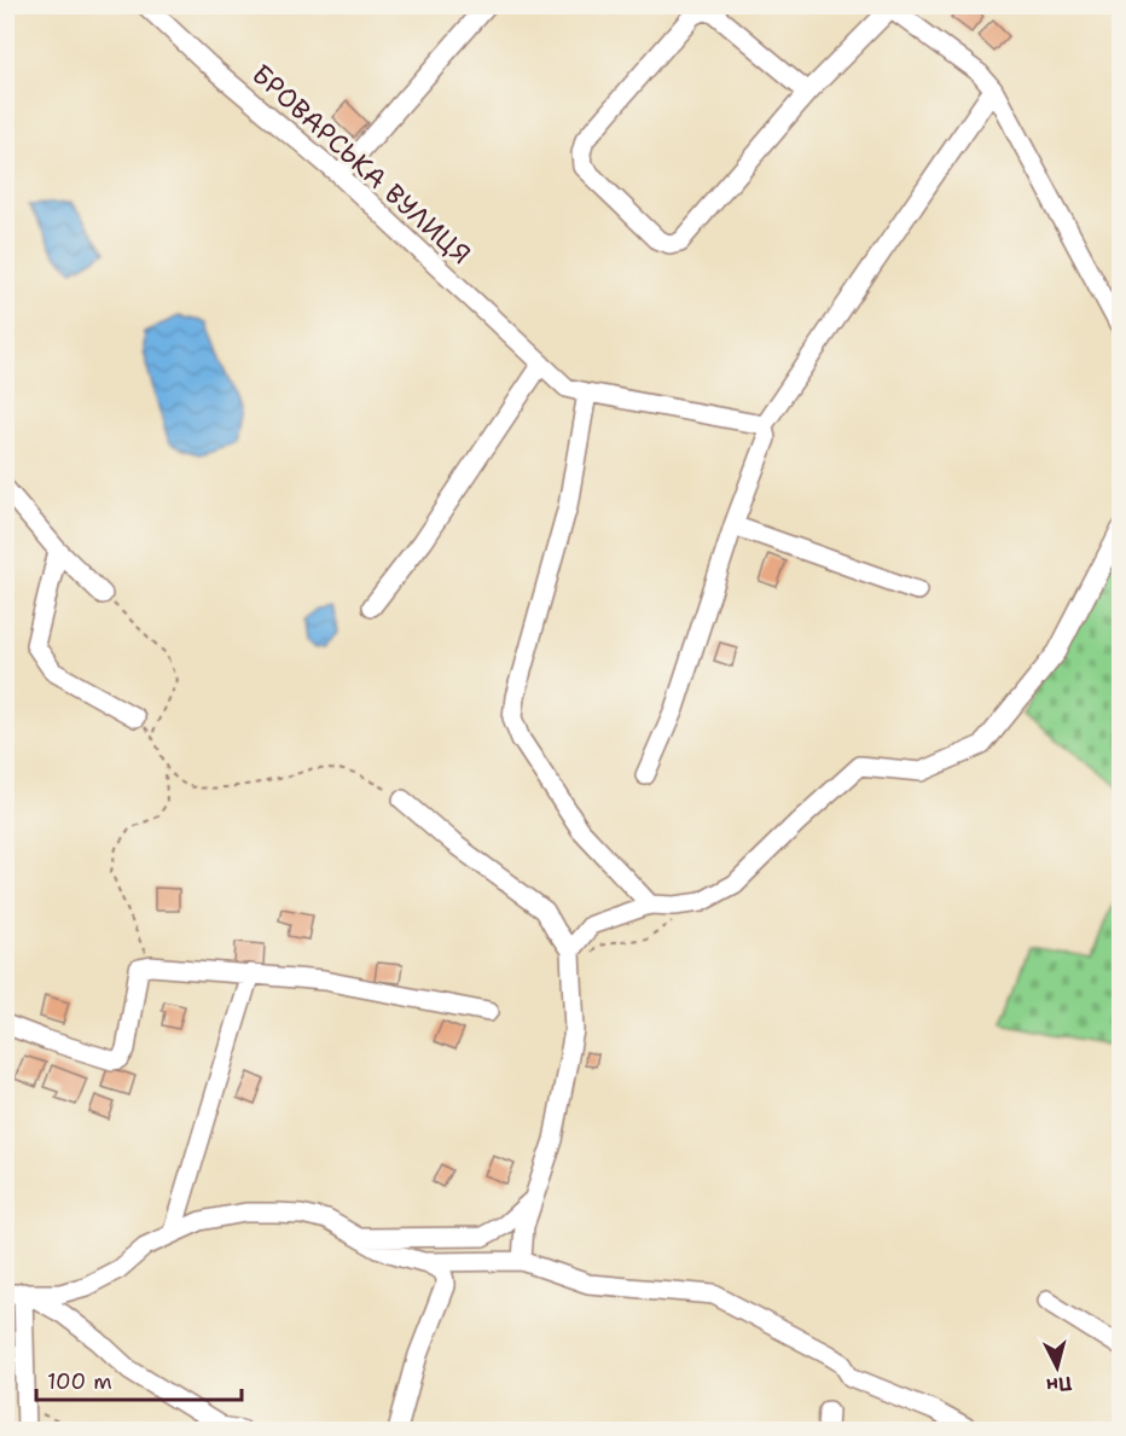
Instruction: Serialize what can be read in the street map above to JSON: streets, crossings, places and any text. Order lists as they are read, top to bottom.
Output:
{
  "streets": {
    "street": ["БРОВАРСЬКА ВУЛИЦЯ"]
  },
  "scale_bar": "100 m",
  "north": "bottom"
}
